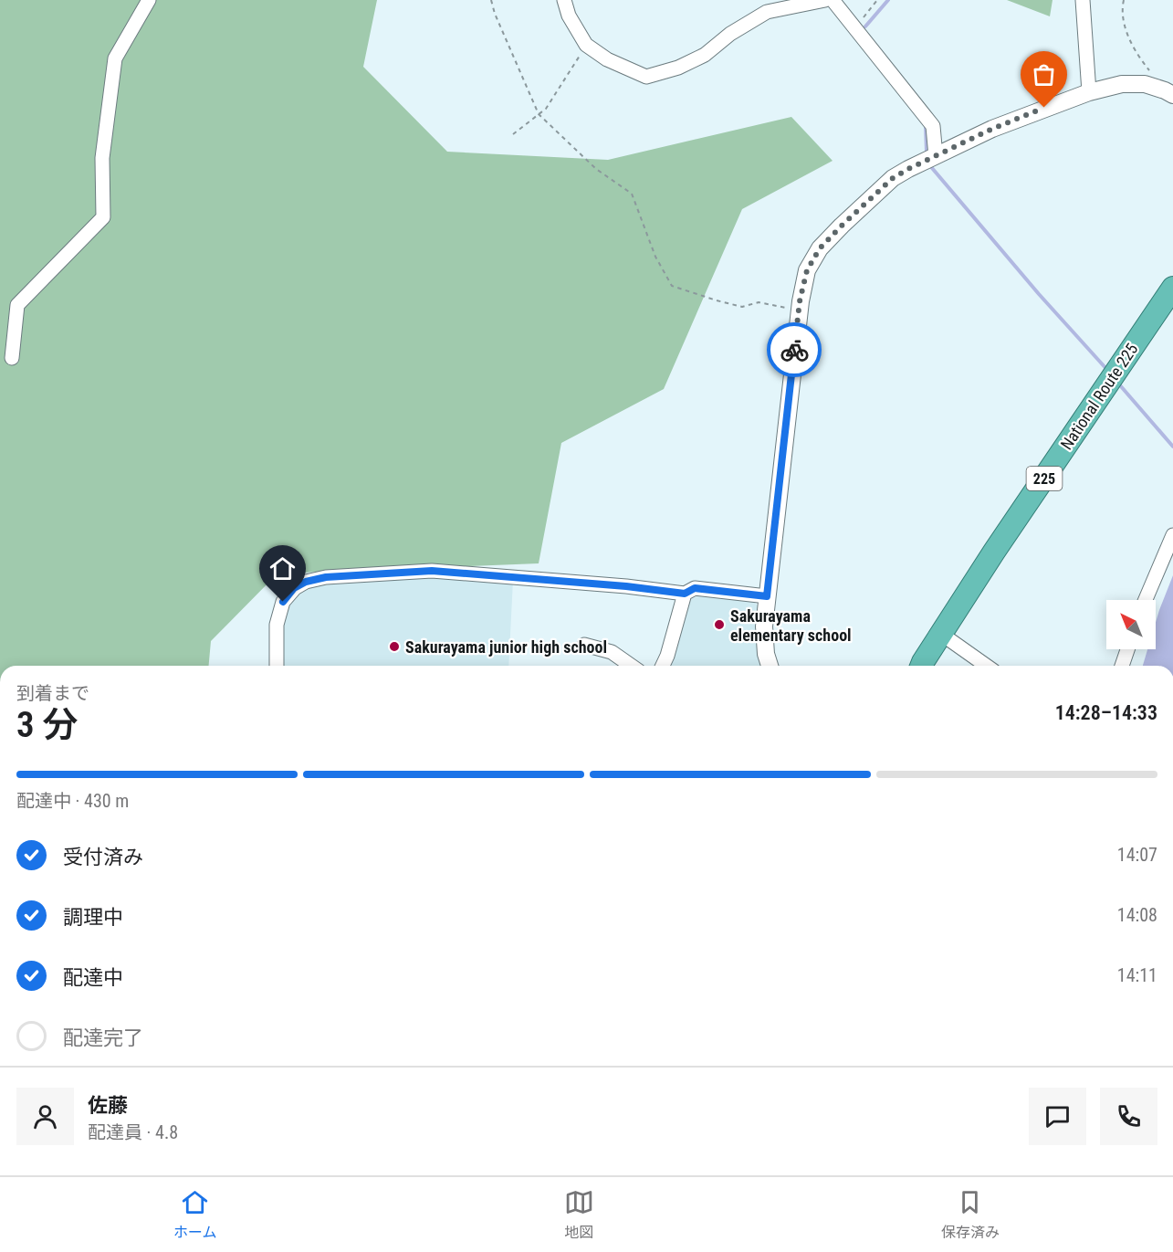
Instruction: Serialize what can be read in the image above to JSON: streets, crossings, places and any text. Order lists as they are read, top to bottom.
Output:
{
  "streets": {
    "highway": ["National Route 225", "225"]
  },
  "places": ["Sakurayama elementary school", "Sakurayama junior high school"],
  "north": "top left",
  "page": {
    "heading": ["3 分", "到着まで", "14:28–14:33"],
    "panel": ["佐藤", "配達員 · 4.8"],
    "bar": "配達中 · 430 m",
    "list": [
      ["受付済み", "14:07"],
      ["調理中", "14:08"],
      ["配達中", "14:11"],
      "配達完了"
    ],
    "tabs": ["ホーム", "地図", "保存済み"]
  }
}
